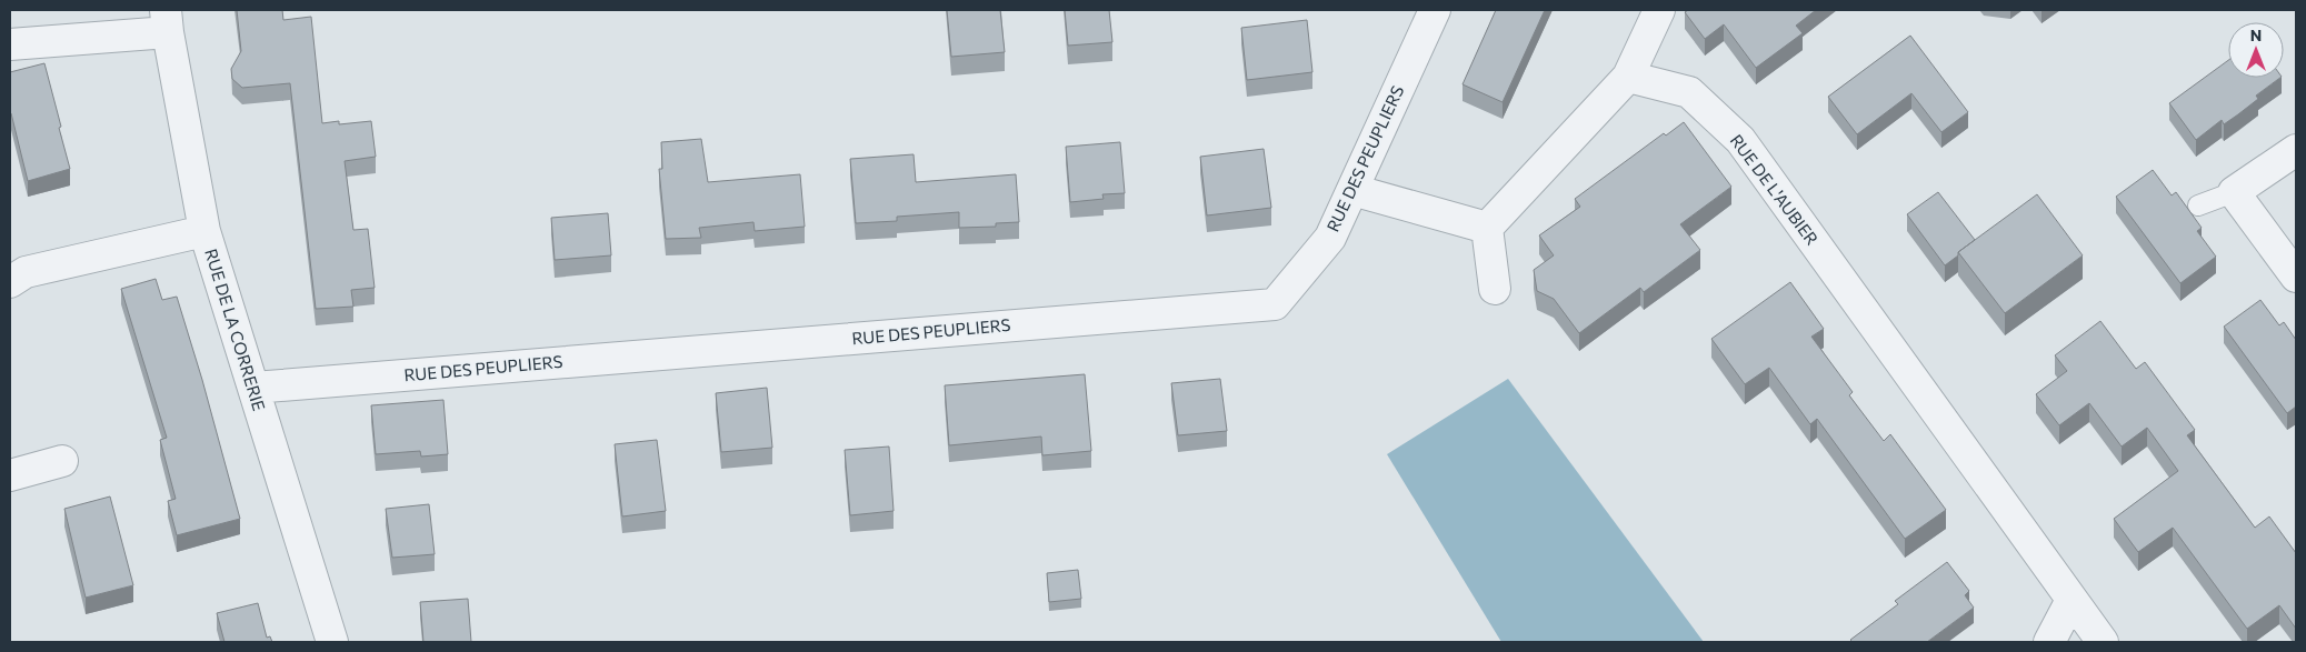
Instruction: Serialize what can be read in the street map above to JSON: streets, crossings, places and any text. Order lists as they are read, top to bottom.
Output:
{
  "streets": {
    "street": ["RUE DES PEUPLIERS", "RUE DE L'AUBIER", "RUE DE LA CORRERIE"]
  },
  "crossings": [
    ["RUE DES PEUPLIERS", "RUE DE LA CORRERIE"]
  ],
  "north": "top"
}
